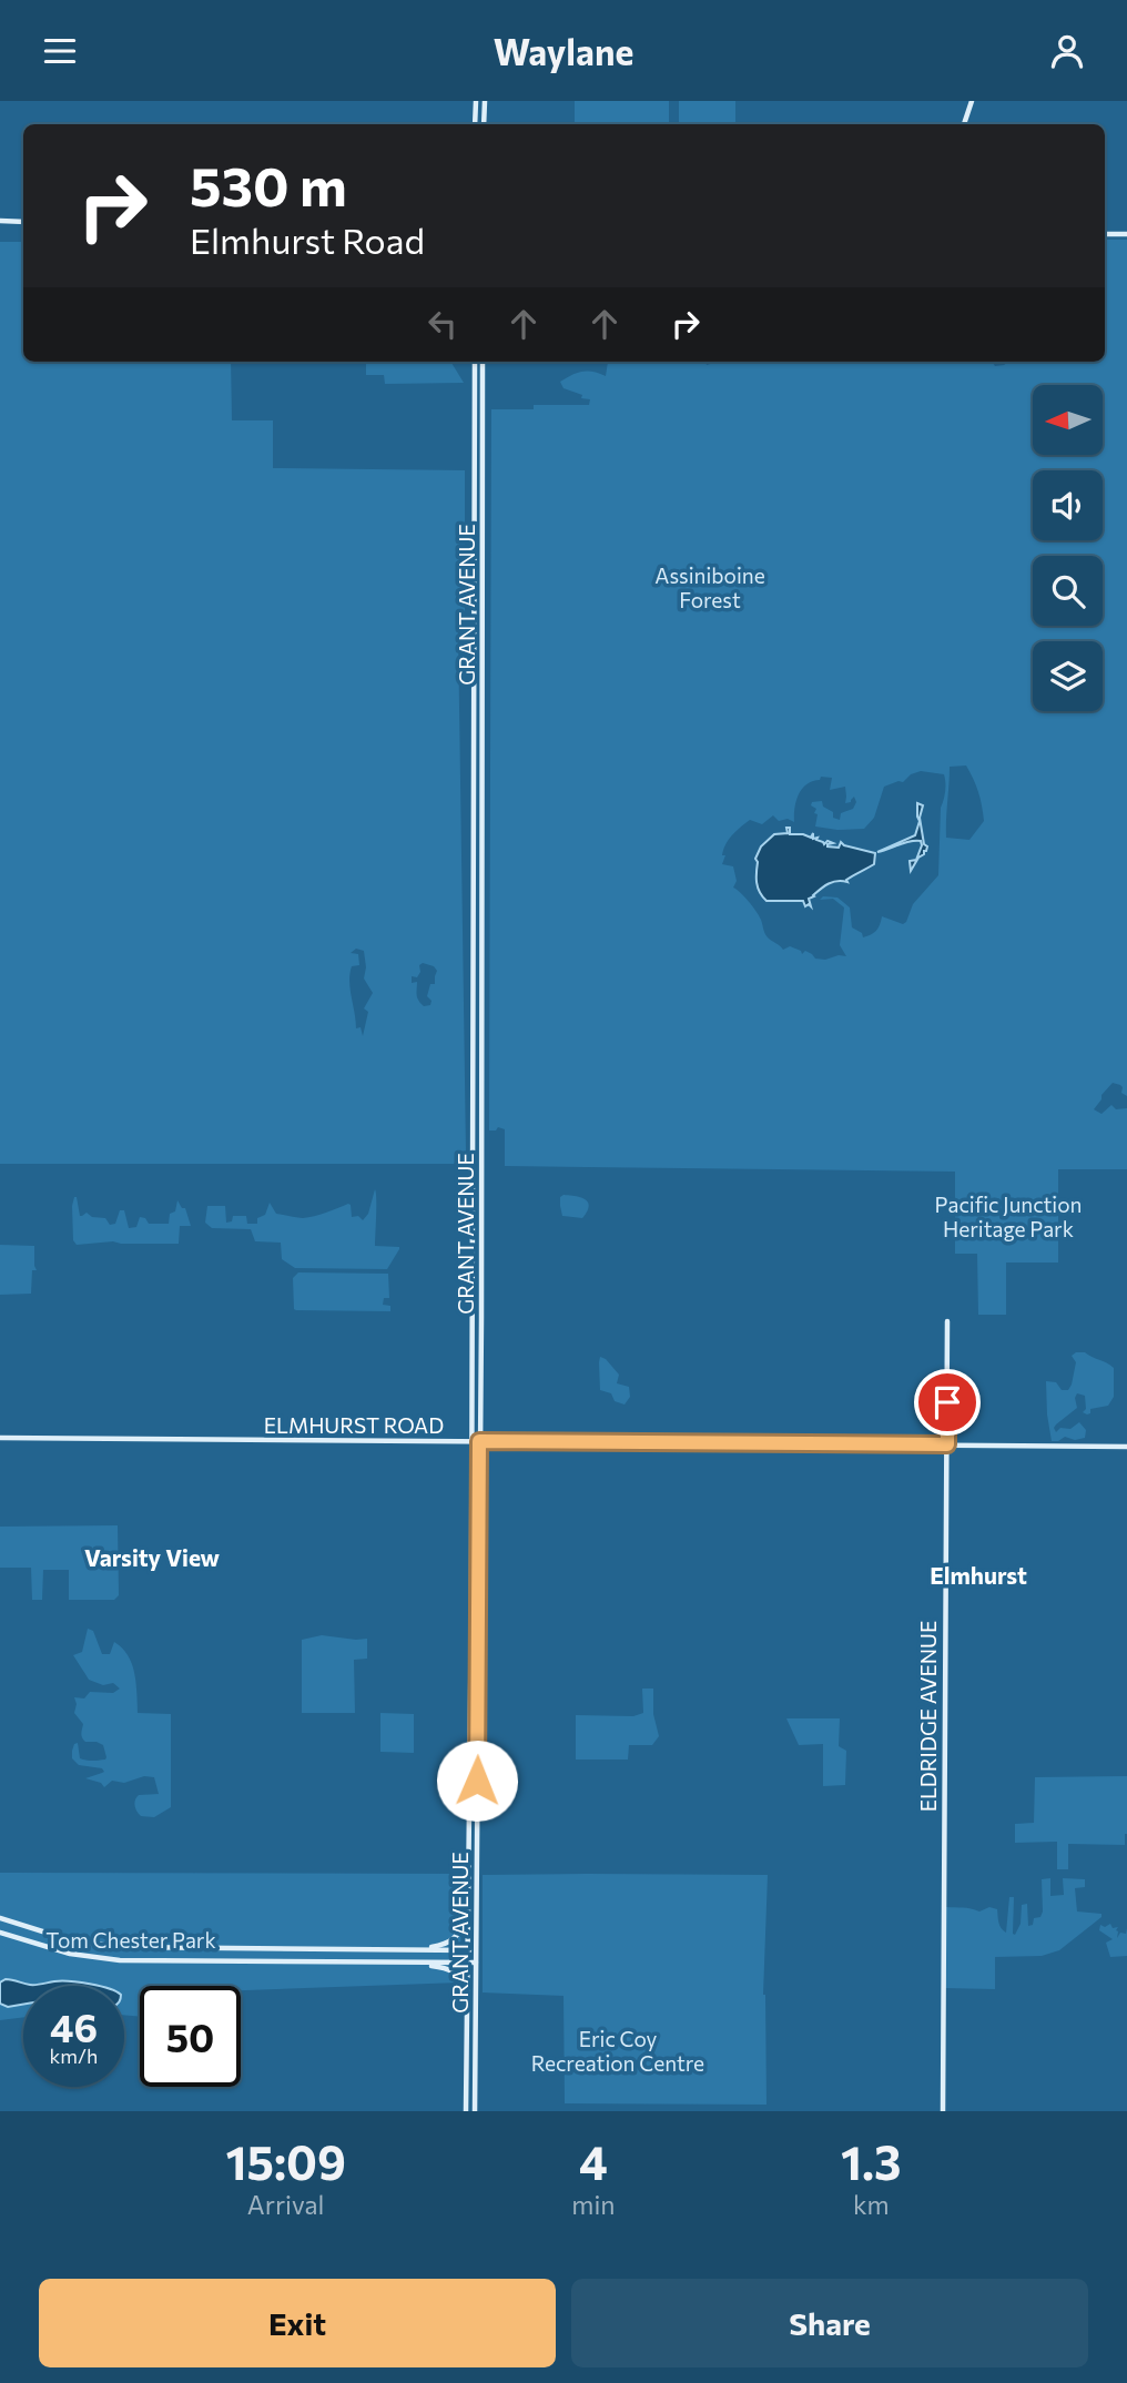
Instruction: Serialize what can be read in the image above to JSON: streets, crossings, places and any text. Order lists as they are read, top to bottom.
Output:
{
  "streets": {
    "main road": ["GRANT AVENUE", "ELMHURST ROAD", "ELDRIDGE AVENUE"]
  },
  "crossings": [
    ["GRANT AVENUE", "ELMHURST ROAD"],
    ["ELMHURST ROAD", "ELDRIDGE AVENUE"]
  ],
  "districts": ["Varsity View", "Elmhurst"],
  "parks": [
    "Assiniboine Forest",
    "Pacific Junction Heritage Park",
    "Tom Chester Park",
    "Eric Coy Recreation Centre"
  ],
  "north": "left",
  "page": {
    "header": "Waylane",
    "turn": ["530 m", "Elmhurst Road"],
    "speed": "46 km/h",
    "limit": "50",
    "eta": [
      "15:09",
      "Arrival",
      "4",
      "min",
      "1.3",
      "km"
    ],
    "buttons": ["Exit", "Share"]
  }
}
